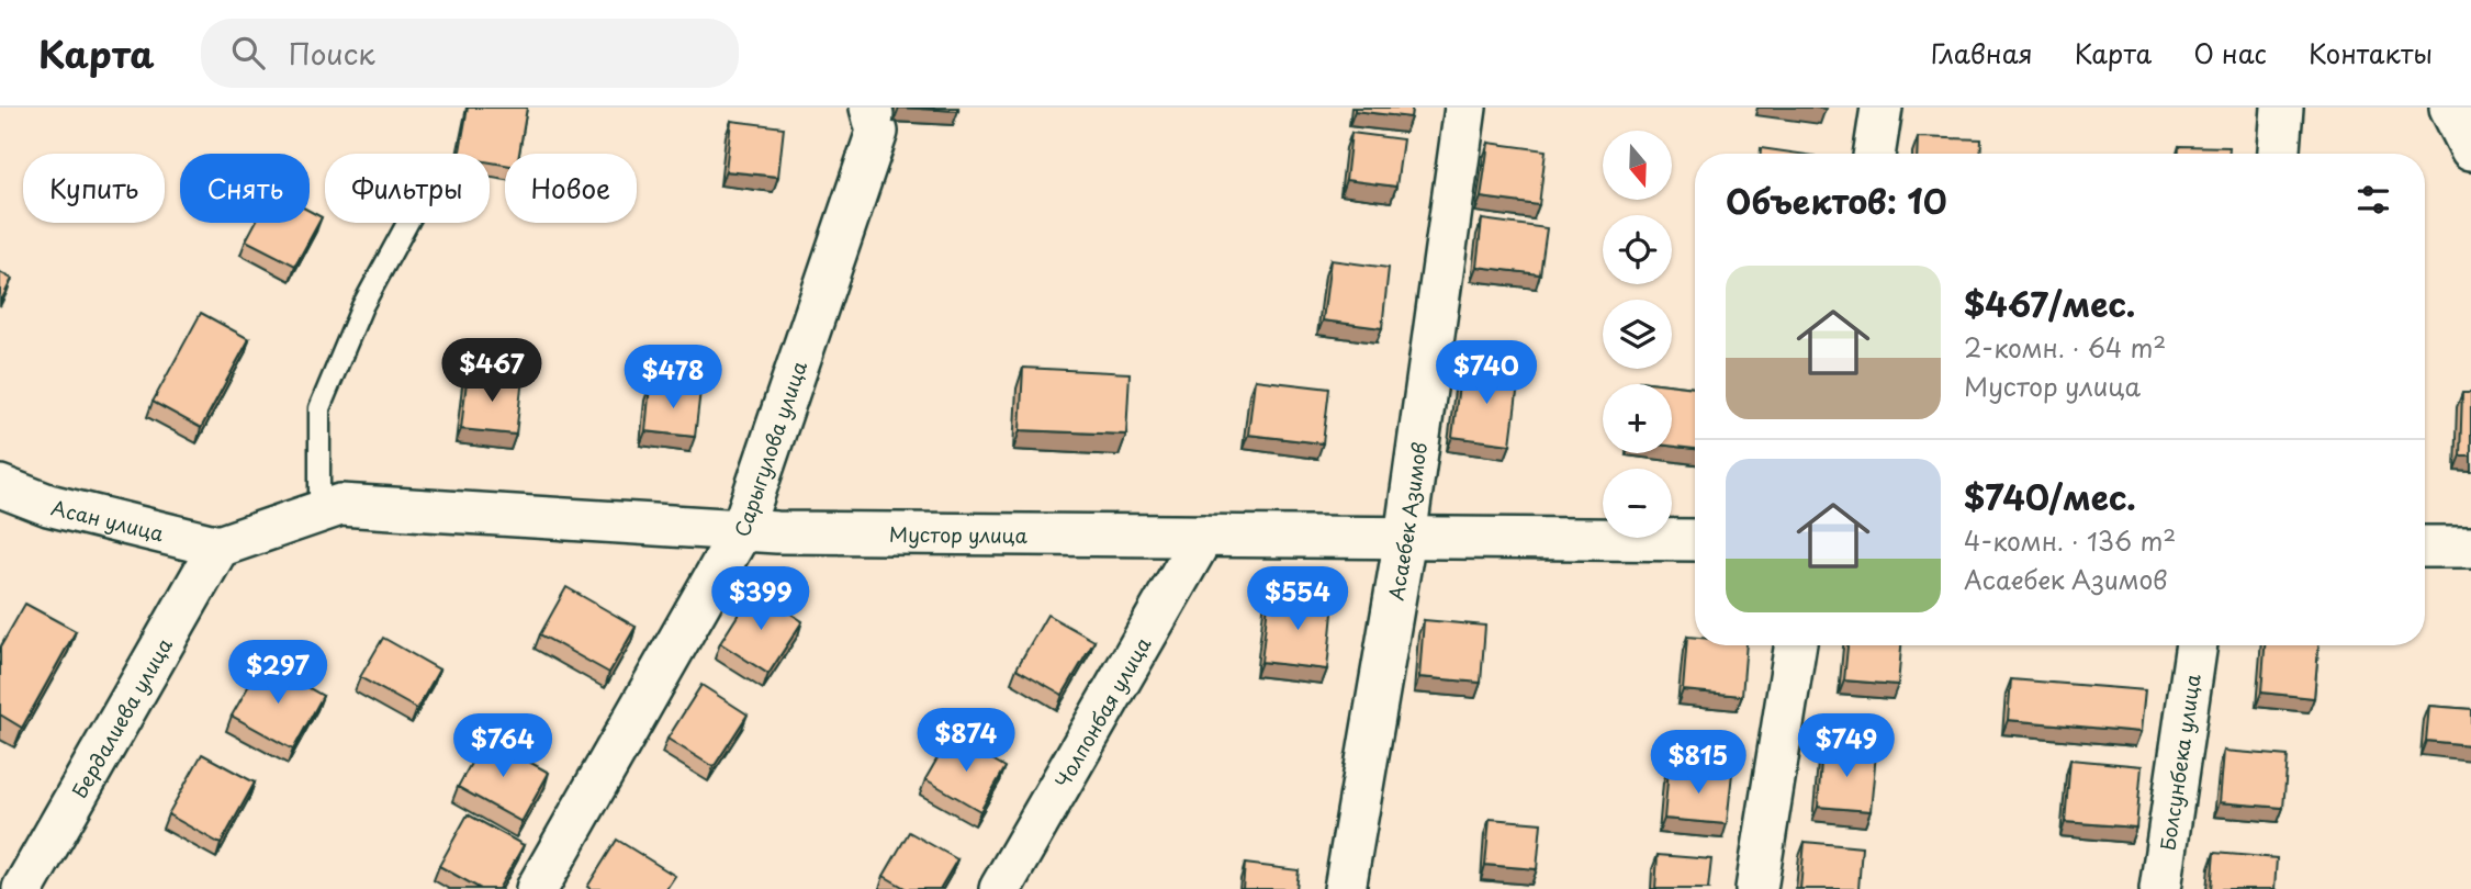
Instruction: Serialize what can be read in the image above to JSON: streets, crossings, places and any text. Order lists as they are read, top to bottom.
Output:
{
  "streets": {
    "street": [
      "Сарыгулова улица",
      "Асан улица",
      "Асаебек Азимов",
      "Мустор улица",
      "Чолпонбая улица",
      "Бердалиева улица",
      "Болсунбека улица"
    ]
  },
  "crossings": [
    ["Сарыгулова улица", "Мустор улица"],
    ["Асан улица", "Мустор улица"],
    ["Асан улица", "Бердалиева улица"],
    ["Асаебек Азимов", "Мустор улица"],
    ["Мустор улица", "Чолпонбая улица"],
    ["Мустор улица", "Бердалиева улица"]
  ],
  "north": "bottom",
  "page": {
    "header": "Карта",
    "search": "Поиск",
    "nav": [
      "Главная",
      "Карта",
      "О нас",
      "Контакты"
    ],
    "map_buttons": ["+", "−"],
    "chip": [
      "Купить",
      "Снять",
      "Фильтры",
      "Новое"
    ],
    "heading": "Объектов: 10",
    "list": [
      {
        "name": "$467/мес.",
        "note": "2-комн. · 64 m² · Мустор улица"
      },
      {
        "name": "$740/мес.",
        "note": "4-комн. · 136 m² · Асаебек Азимов"
      }
    ],
    "price": [
      "$467",
      "$740",
      "$478",
      "$399",
      "$554",
      "$297",
      "$874",
      "$764",
      "$749",
      "$815"
    ]
  }
}
